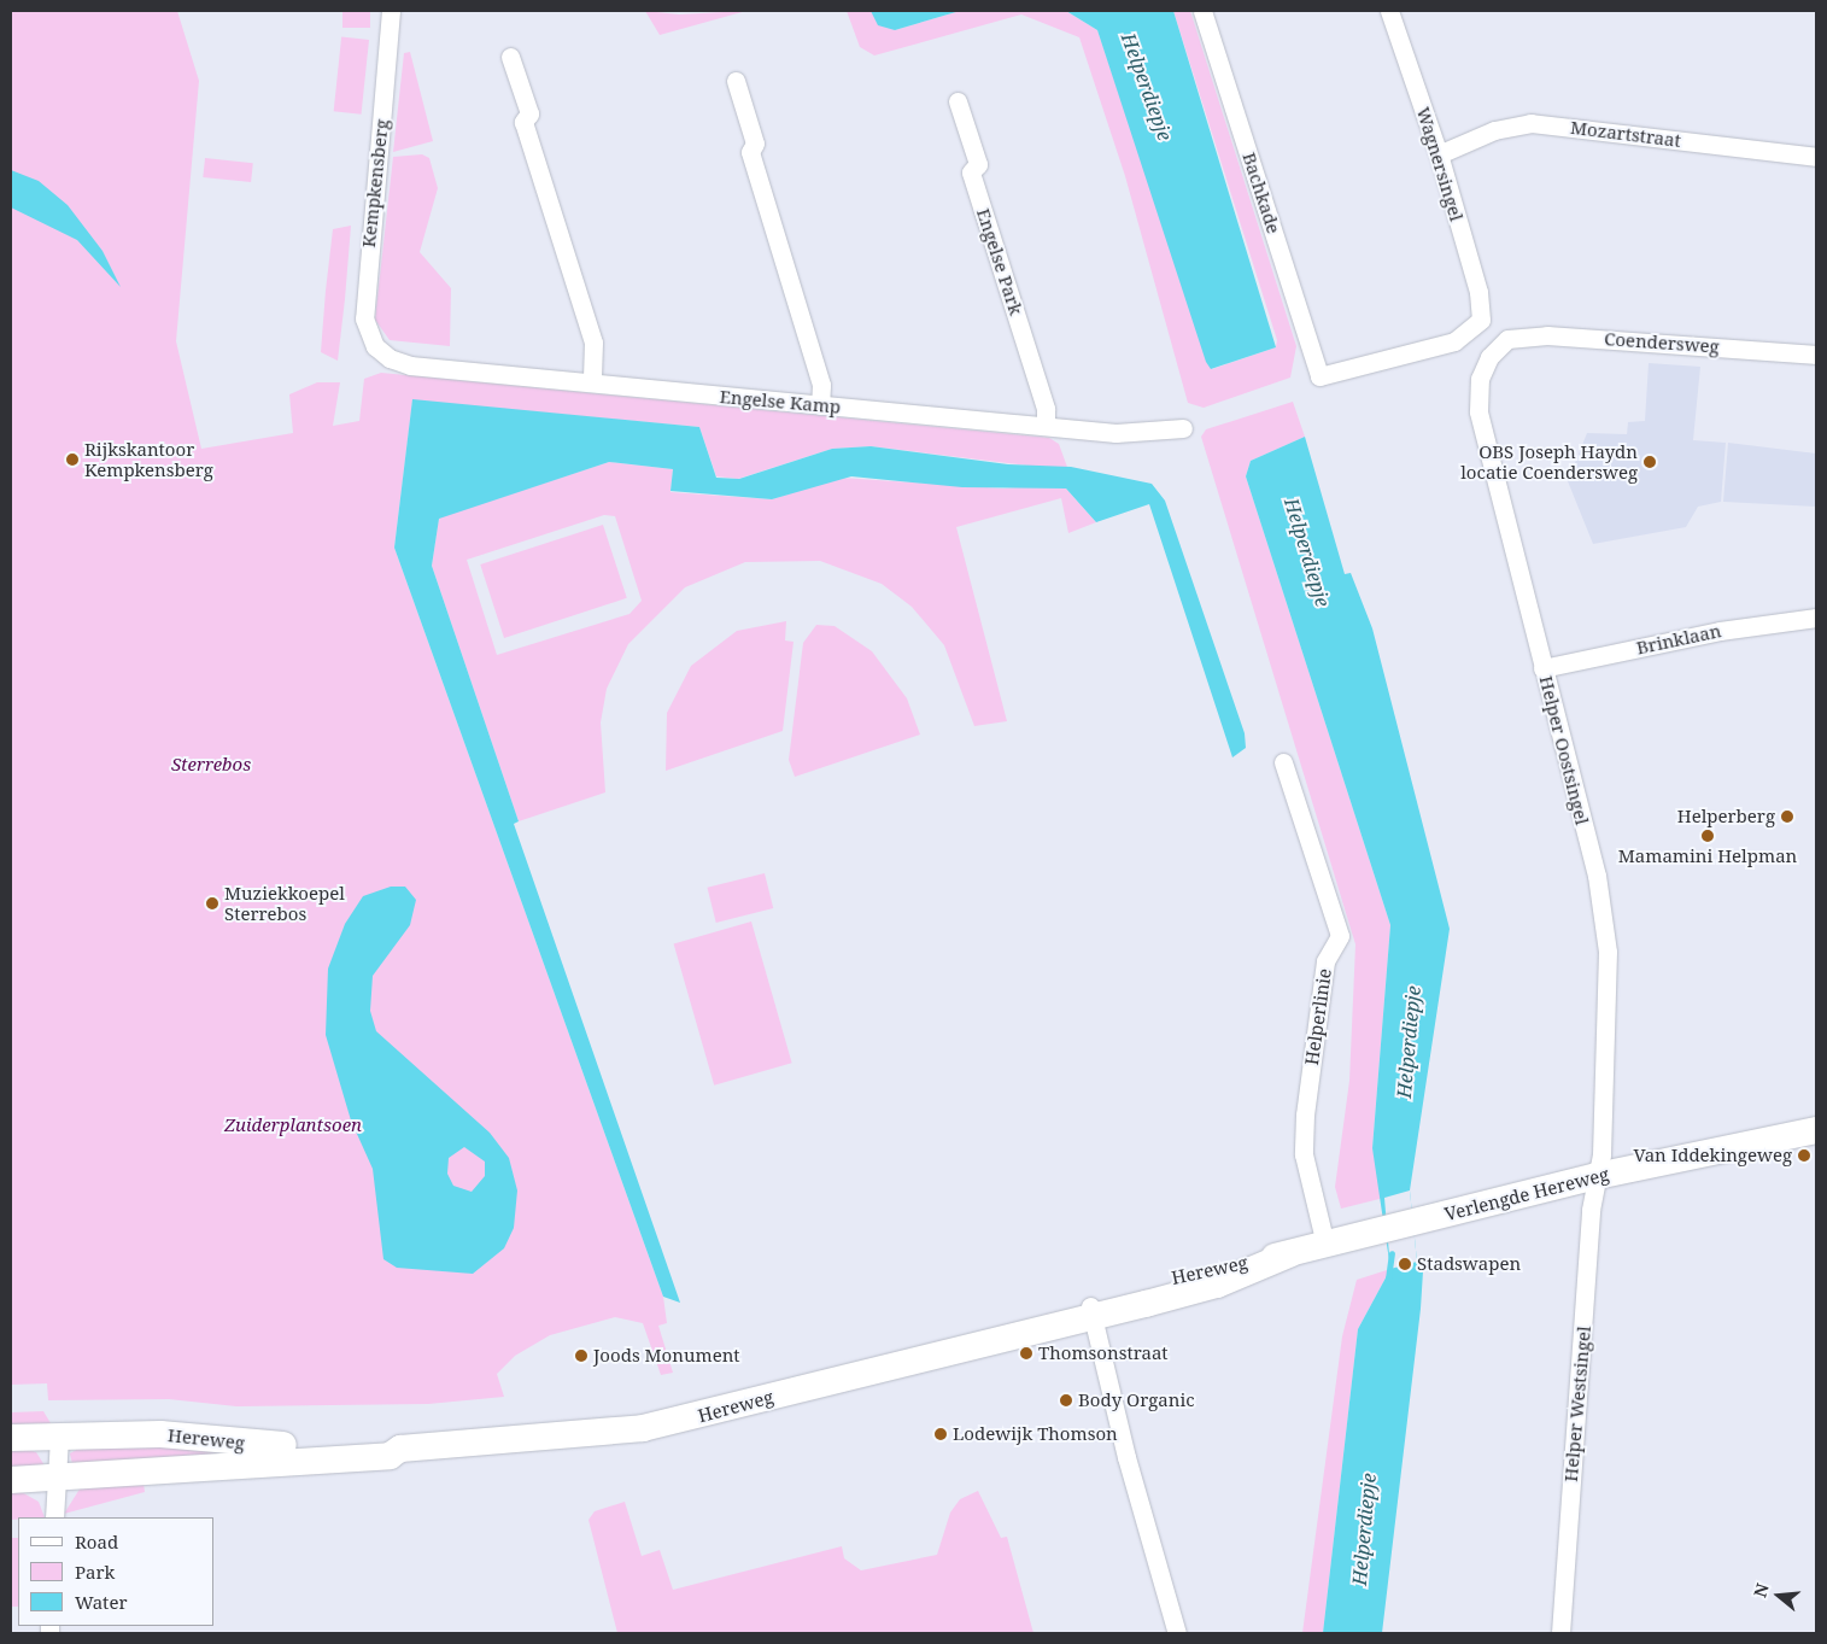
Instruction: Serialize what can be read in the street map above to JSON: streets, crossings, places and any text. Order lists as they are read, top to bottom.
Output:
{
  "streets": {
    "main road": ["Verlengde Hereweg", "Hereweg"],
    "street": [
      "Mozartstraat",
      "Wagnersingel",
      "Kempkensberg",
      "Bachkade",
      "Engelse Park",
      "Coendersweg",
      "Engelse Kamp",
      "Brinklaan",
      "Helper Oostsingel",
      "Helperlinie",
      "Helper Westsingel"
    ]
  },
  "crossings": [
    ["Mozartstraat", "Wagnersingel"],
    ["Wagnersingel", "Bachkade"],
    ["Kempkensberg", "Engelse Kamp"],
    ["Engelse Park", "Engelse Kamp"],
    ["Coendersweg", "Helper Oostsingel"],
    ["Brinklaan", "Helper Oostsingel"],
    ["Helper Oostsingel", "Verlengde Hereweg"],
    ["Helper Oostsingel", "Helper Westsingel"],
    ["Helperlinie", "Hereweg"],
    ["Verlengde Hereweg", "Hereweg"],
    ["Verlengde Hereweg", "Helper Westsingel"]
  ],
  "water": ["Helperdiepje"],
  "parks": ["Sterrebos", "Zuiderplantsoen"],
  "places": [
    "Rijkskantoor Kempkensberg",
    "OBS Joseph Haydn locatie Coendersweg",
    "Helperberg",
    "Mamamini Helpman",
    "Muziekkoepel Sterrebos",
    "Van Iddekingeweg",
    "Stadswapen",
    "Thomsonstraat",
    "Joods Monument",
    "Body Organic",
    "Lodewijk Thomson"
  ],
  "legend": ["Road", "Park", "Water"],
  "north": "left"
}
